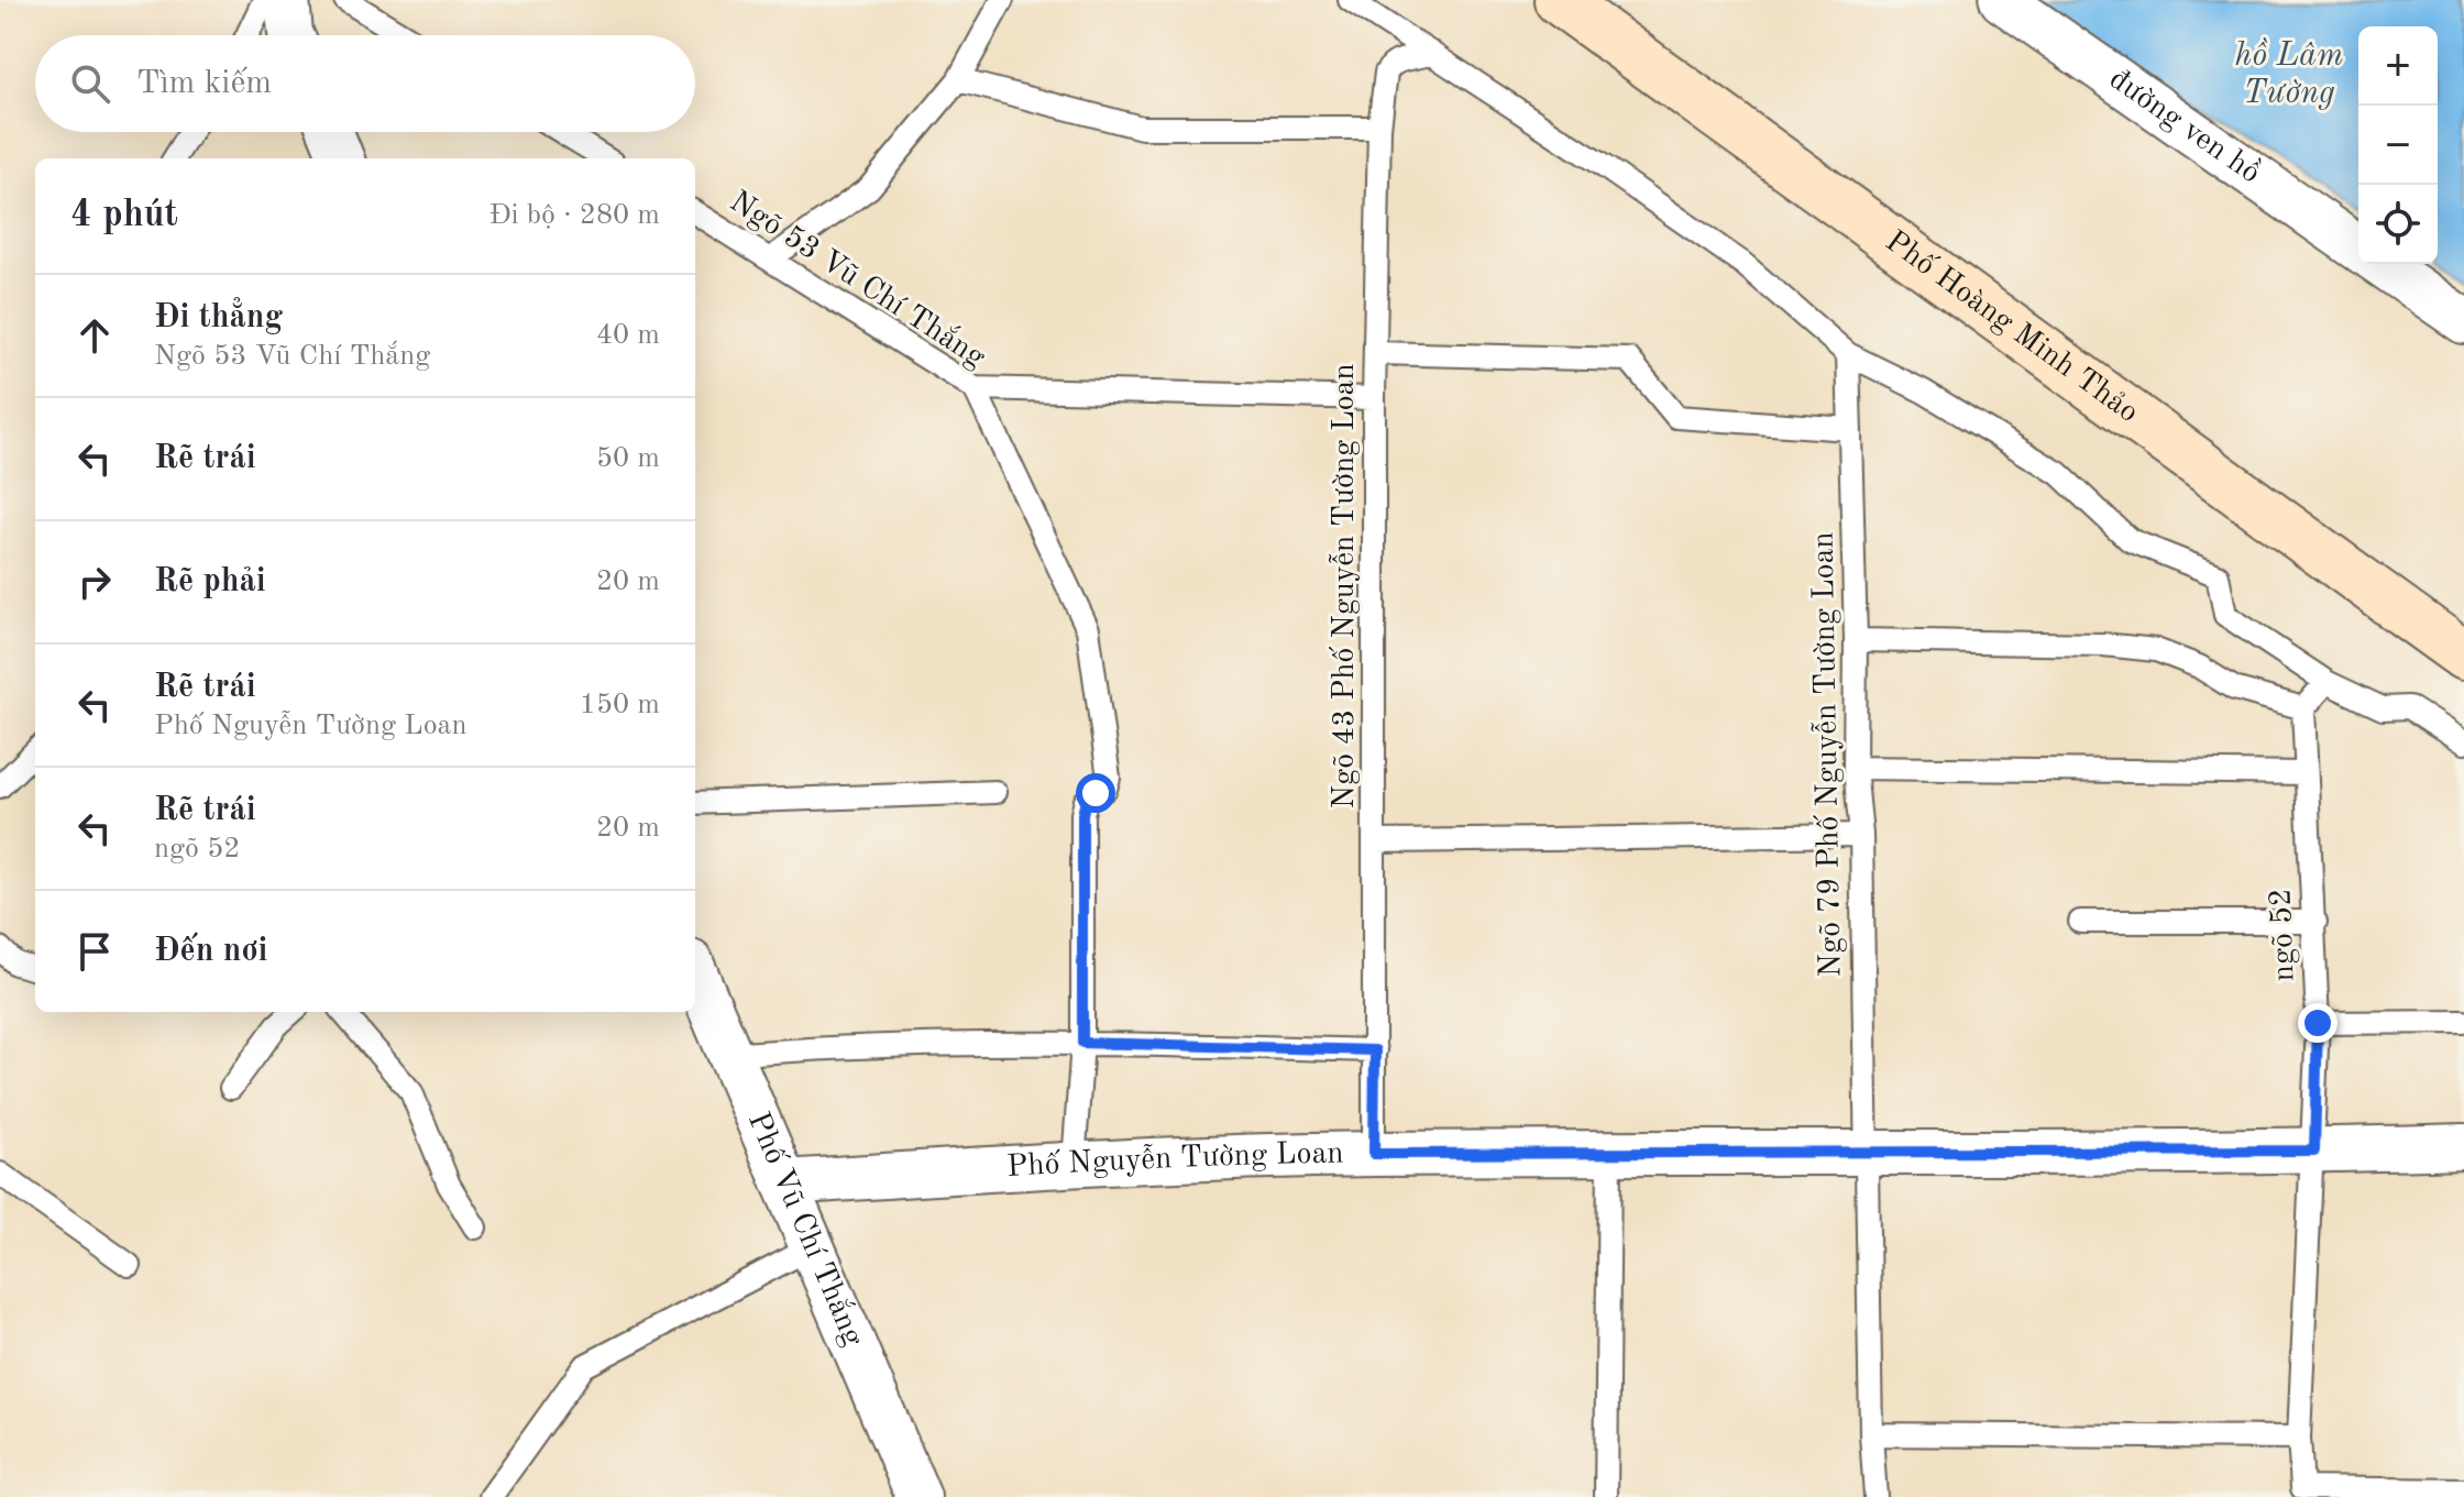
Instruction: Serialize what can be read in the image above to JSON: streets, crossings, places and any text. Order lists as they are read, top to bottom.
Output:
{
  "streets": {
    "street": [
      "đường ven hồ",
      "Phố Hoàng Minh Thảo",
      "Phố Nguyễn Tường Loan",
      "Phố Vũ Chí Thắng"
    ],
    "lane": [
      "Ngõ 53 Vũ Chí Thắng",
      "Ngõ 43 Phố Nguyễn Tường Loan",
      "Ngõ 79 Phố Nguyễn Tường Loan",
      "ngõ 52"
    ]
  },
  "crossings": [
    ["Ngõ 53 Vũ Chí Thắng", "Phố Nguyễn Tường Loan"],
    ["Ngõ 43 Phố Nguyễn Tường Loan", "Phố Nguyễn Tường Loan"],
    ["Ngõ 79 Phố Nguyễn Tường Loan", "Phố Nguyễn Tường Loan"],
    ["ngõ 52", "Phố Nguyễn Tường Loan"],
    ["Phố Nguyễn Tường Loan", "Phố Vũ Chí Thắng"]
  ],
  "water": ["hồ Lâm Tường"],
  "page": {
    "map_buttons": ["+", "−"],
    "search": "Tìm kiếm",
    "heading": ["4 phút", "Đi bộ · 280 m"],
    "list": [
      ["Đi thẳng", "Ngõ 53 Vũ Chí Thắng", "40 m"],
      ["Rẽ trái", "50 m"],
      ["Rẽ phải", "20 m"],
      ["Rẽ trái", "Phố Nguyễn Tường Loan", "150 m"],
      ["Rẽ trái", "ngõ 52", "20 m"],
      "Đến nơi"
    ]
  }
}
